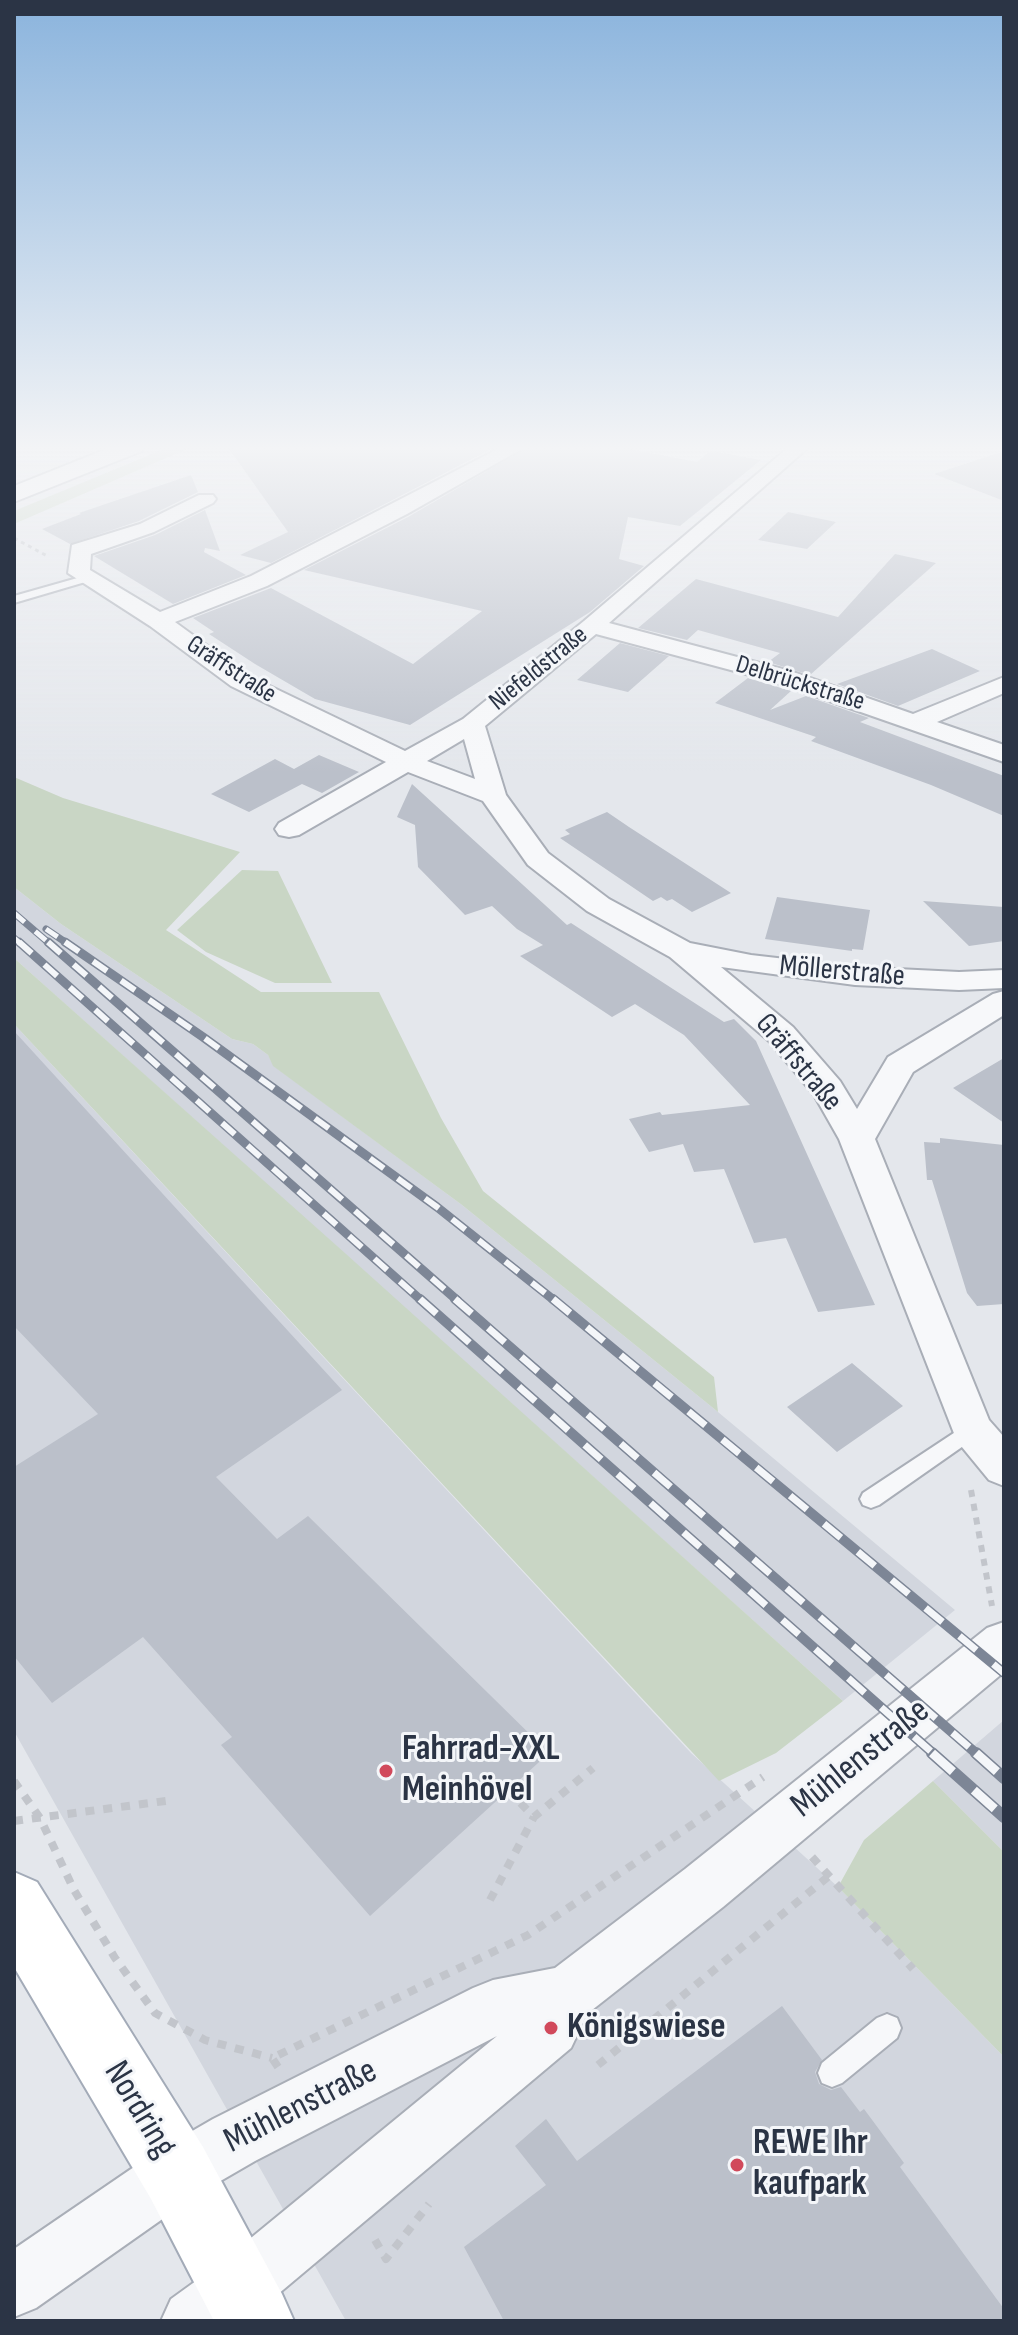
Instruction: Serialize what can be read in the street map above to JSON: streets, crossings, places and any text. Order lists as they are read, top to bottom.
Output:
{
  "streets": {
    "main road": ["Nordring"],
    "street": [
      "Niefeldstraße",
      "Gräffstraße",
      "Delbrückstraße",
      "Möllerstraße",
      "Mühlenstraße"
    ]
  },
  "crossings": [
    ["Niefeldstraße", "Gräffstraße"],
    ["Niefeldstraße", "Delbrückstraße"],
    ["Gräffstraße", "Möllerstraße"],
    ["Mühlenstraße", "Nordring"]
  ],
  "places": ["Fahrrad-XXL Meinhövel", "Königswiese", "REWE Ihr kaufpark"]
}
